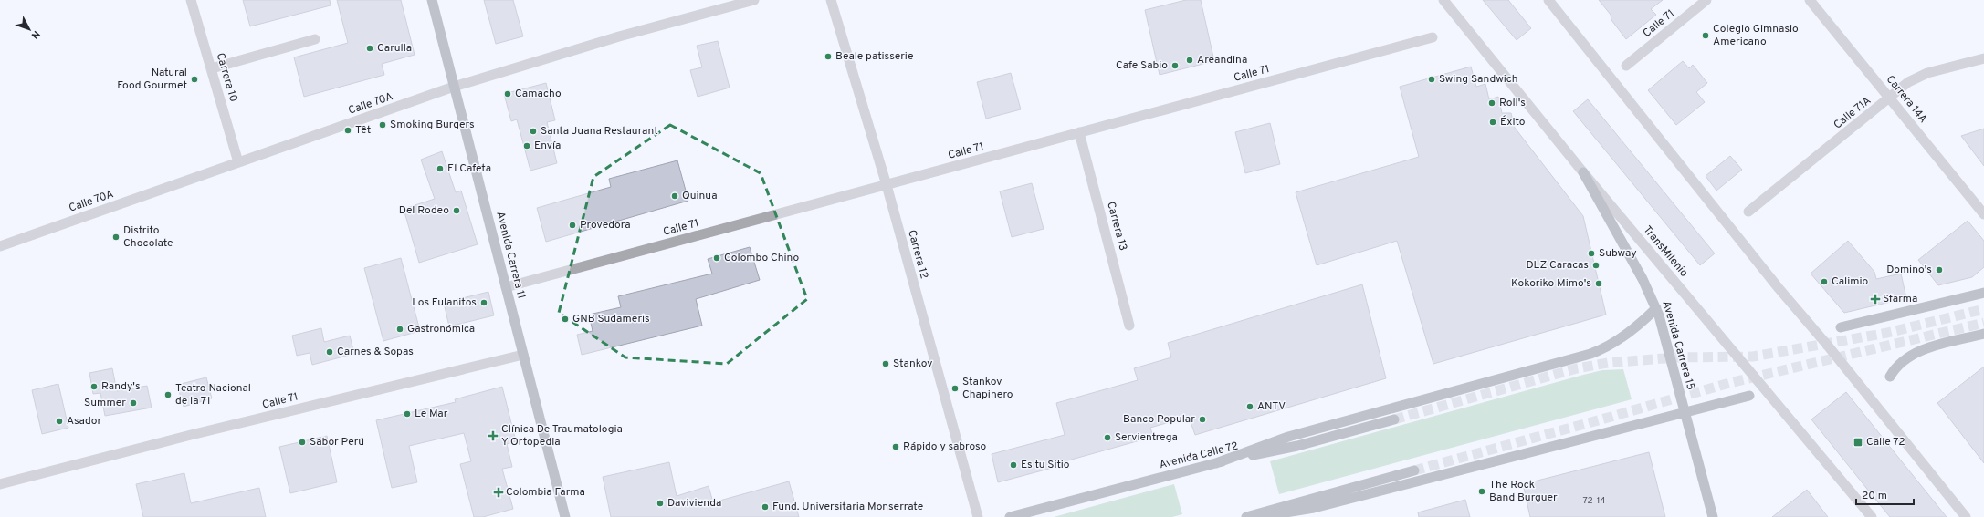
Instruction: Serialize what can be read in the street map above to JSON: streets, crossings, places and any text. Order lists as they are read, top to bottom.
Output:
{
  "streets": {
    "main road": ["Avenida Carrera 11", "Avenida Carrera 15", "Avenida Calle 72"],
    "street": [
      "Calle 71",
      "Carrera 10",
      "Carrera 14A",
      "Calle 70A",
      "Calle 71A",
      "Carrera 13",
      "TransMilenio",
      "Carrera 12"
    ]
  },
  "crossings": [
    ["Calle 71", "Carrera 13"],
    ["Calle 71", "Carrera 12"],
    ["Calle 71", "Avenida Carrera 11"],
    ["Carrera 10", "Calle 70A"],
    ["Carrera 14A", "Calle 71A"],
    ["Calle 70A", "Avenida Carrera 11"],
    ["TransMilenio", "Avenida Carrera 15"]
  ],
  "places": {
    "other": [
      "Colegio Gimnasio Americano",
      "Carulla",
      "Beale patisserie",
      "Areandina",
      "Cafe Sabio",
      "Natural Food Gourmet",
      "Swing Sandwich",
      "Camacho",
      "Roll's",
      "Éxito",
      "Smoking Burgers",
      "Têt",
      "Santa Juana Restaurant",
      "Envía",
      "El Cafeta",
      "Quinua",
      "Del Rodeo",
      "Provedora",
      "Distrito Chocolate",
      "Subway",
      "Colombo Chino",
      "DLZ Caracas",
      "Domino's",
      "Calimio",
      "Kokoriko Mimo's",
      "Los Fulanitos",
      "GNB Sudameris",
      "Gastronómica",
      "Carnes & Sopas",
      "Stankov",
      "Randy's",
      "Stankov Chapinero",
      "Teatro Nacional de la 71",
      "Summer",
      "ANTV",
      "Le Mar",
      "Banco Popular",
      "Asador",
      "Servientrega",
      "Sabor Perú",
      "Rápido y sabroso",
      "Es tu Sitio",
      "The Rock Band Burguer",
      "Davivienda",
      "Fund. Universitaria Monserrate"
    ],
    "health": ["Sfarma", "Clínica De Traumatologia Y Ortopedia", "Colombia Farma"],
    "transit": ["Calle 72"]
  },
  "house_numbers": ["72-14"],
  "scale_bar": "20 m",
  "north": "bottom right"
}
